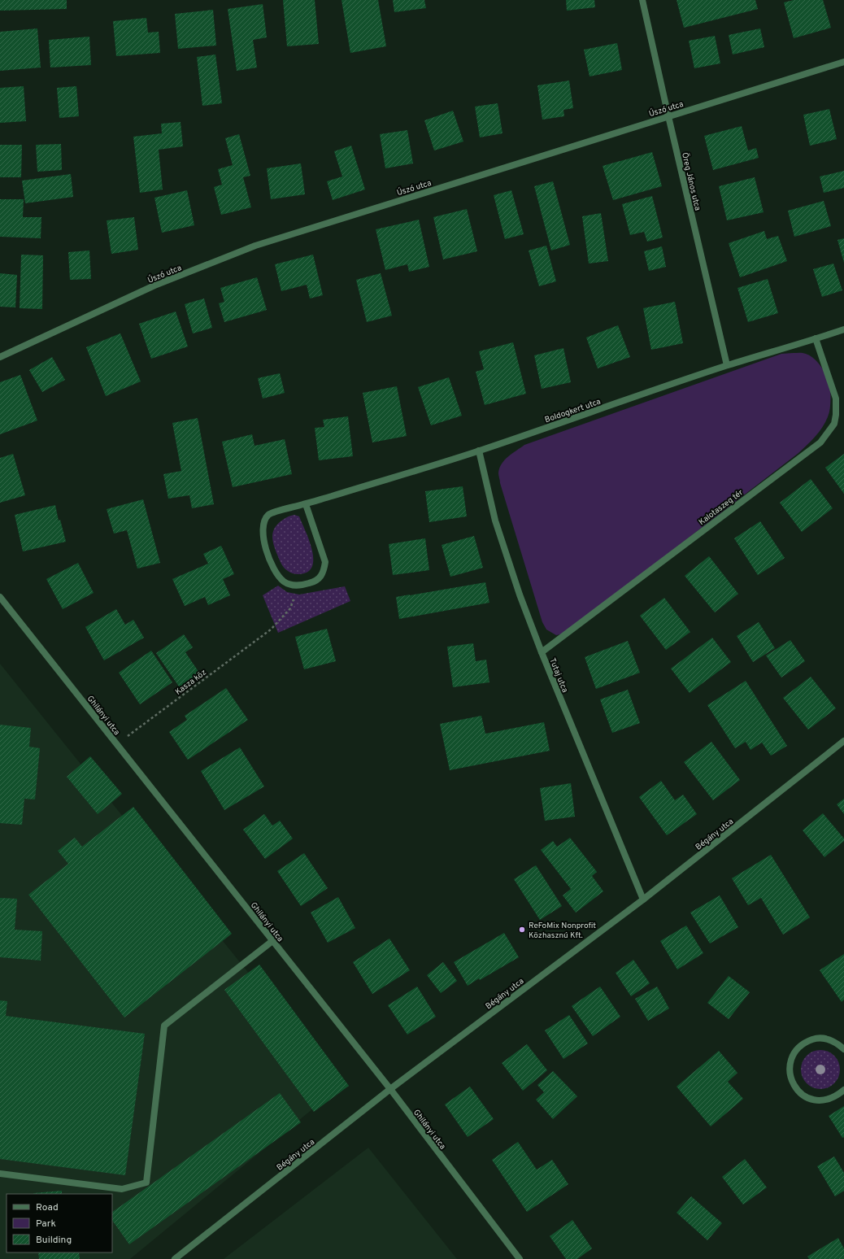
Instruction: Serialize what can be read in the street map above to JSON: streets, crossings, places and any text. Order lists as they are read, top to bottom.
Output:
{
  "streets": {
    "street": [
      "Úszó utca",
      "Öreg János utca",
      "Boldogkert utca",
      "Kalotaszeg tér",
      "Tutaj utca",
      "Ghilányi utca",
      "Bégány utca"
    ],
    "path": ["Kasza köz"]
  },
  "crossings": [
    ["Úszó utca", "Öreg János utca"],
    ["Öreg János utca", "Boldogkert utca"],
    ["Boldogkert utca", "Kalotaszeg tér"],
    ["Boldogkert utca", "Tutaj utca"],
    ["Boldogkert utca", "Kasza köz"],
    ["Kalotaszeg tér", "Tutaj utca"],
    ["Tutaj utca", "Bégány utca"],
    ["Kasza köz", "Ghilányi utca"],
    ["Ghilányi utca", "Bégány utca"]
  ],
  "places": ["ReFoMix Nonprofit Közhasznú Kft."],
  "legend": ["Road", "Park", "Building"]
}
